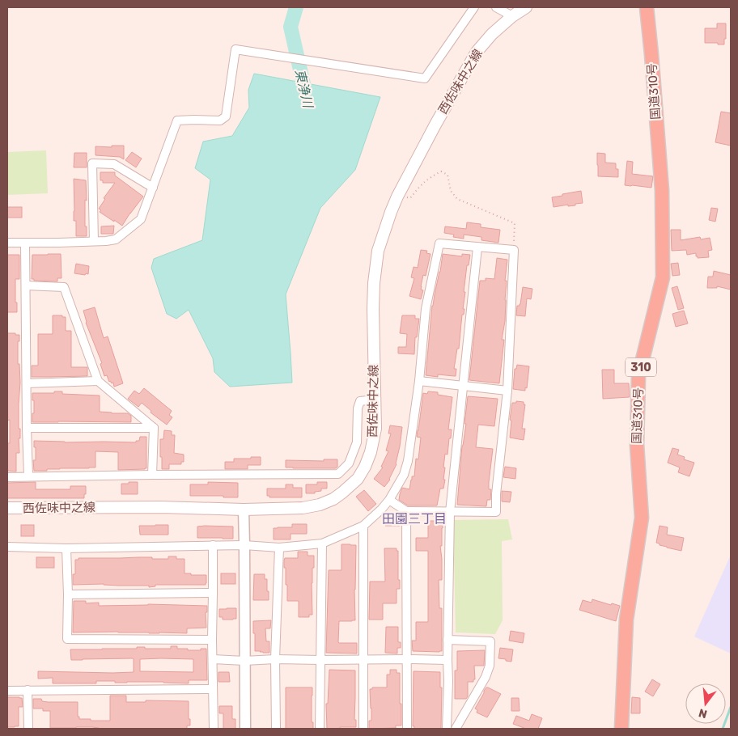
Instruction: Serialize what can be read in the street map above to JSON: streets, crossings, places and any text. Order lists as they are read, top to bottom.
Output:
{
  "streets": {
    "highway": ["国道310号", "310"],
    "main road": ["西佐味中之線"]
  },
  "districts": ["田園三丁目"],
  "water": ["東浄川"],
  "north": "bottom"
}
